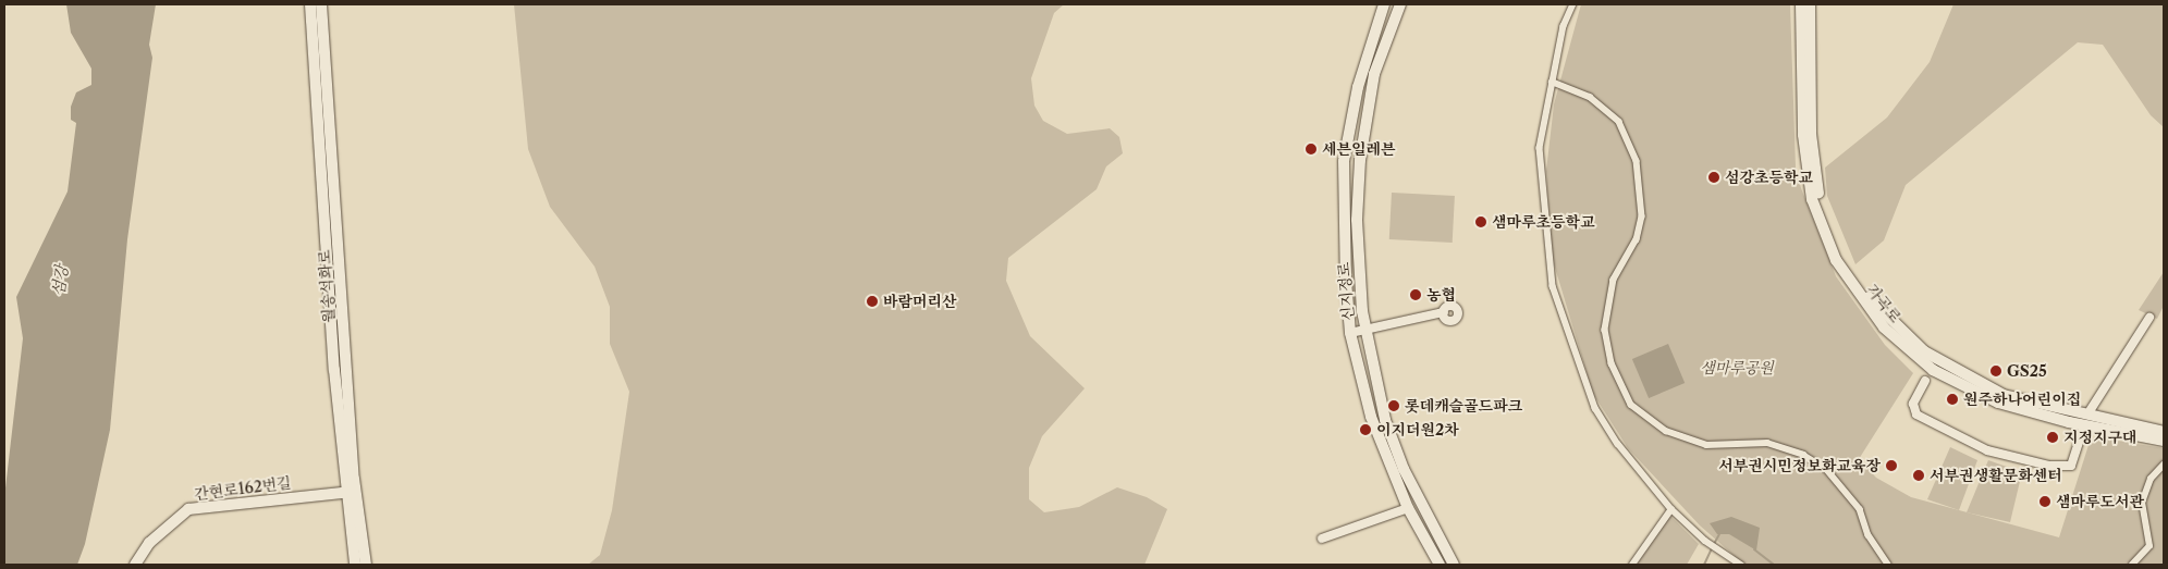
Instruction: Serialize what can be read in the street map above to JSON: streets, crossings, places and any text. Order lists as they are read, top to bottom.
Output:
{
  "streets": {
    "street": [
      "월송석화로",
      "신지정로",
      "가곡로",
      "간현로162번길"
    ]
  },
  "crossings": [
    ["월송석화로", "간현로162번길"]
  ],
  "water": ["섬강"],
  "parks": ["샘마루공원"],
  "places": [
    "세븐일레븐",
    "섬강초등학교",
    "샘마루초등학교",
    "농협",
    "바람머리산",
    "GS25",
    "원주하나어린이집",
    "롯데캐슬골드파크",
    "이지더원2차",
    "지정지구대",
    "서부권시민정보화교육장",
    "서부권생활문화센터",
    "샘마루도서관"
  ]
}
